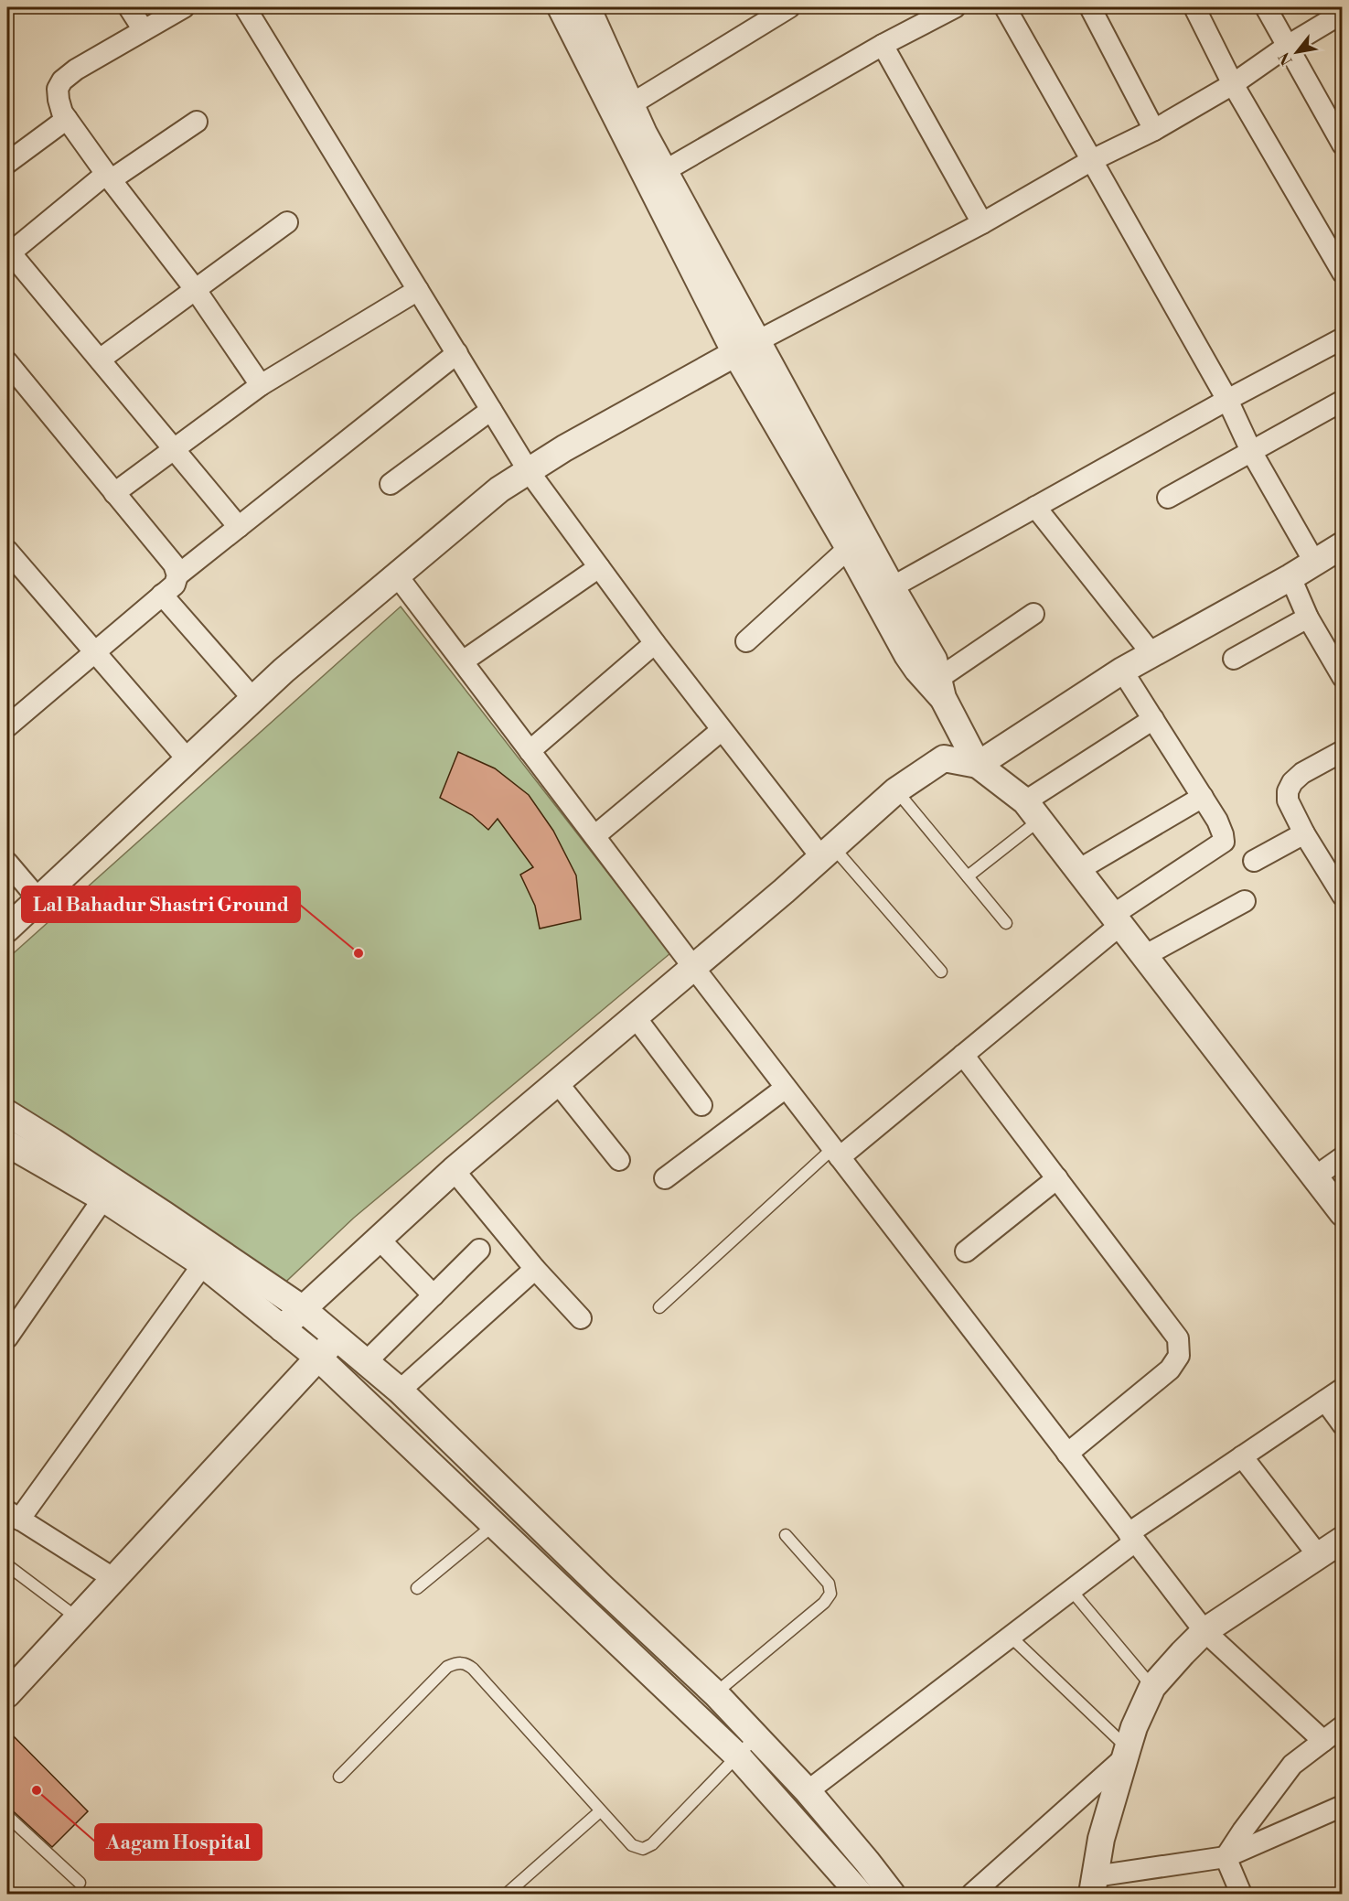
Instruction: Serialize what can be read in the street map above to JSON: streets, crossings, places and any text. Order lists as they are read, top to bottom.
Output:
{
  "places": ["Lal Bahadur Shastri Ground", "Aagam Hospital"],
  "north": "bottom left"
}
